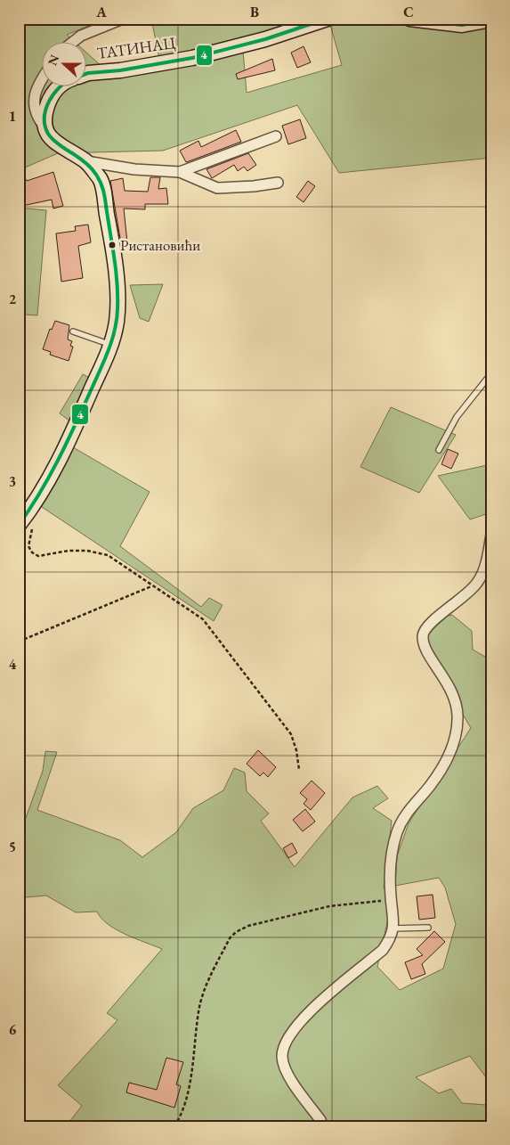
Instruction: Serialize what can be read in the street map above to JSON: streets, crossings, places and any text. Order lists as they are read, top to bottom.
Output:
{
  "streets": {
    "street": ["ТАТИНАЦ"]
  },
  "places": ["Ристановићи"],
  "lines": ["transit line 4"],
  "north": "left",
  "grid": {
    "columns": ["A", "B", "C"],
    "rows": [
      "1",
      "2",
      "3",
      "4",
      "5",
      "6"
    ]
  }
}
